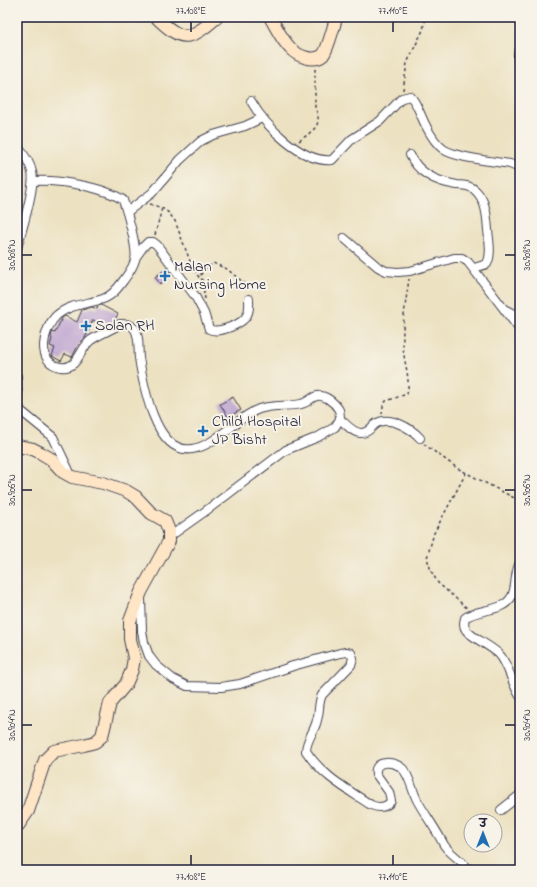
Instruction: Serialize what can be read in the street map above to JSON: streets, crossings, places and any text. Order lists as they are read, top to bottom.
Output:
{
  "places": {
    "health": ["Malan Nursing Home", "Solan RH", "Child Hospital JP Bisht"]
  },
  "north": "top",
  "coordinates": [
    "77.108°E",
    "77.110°E",
    "30.908°N",
    "30.906°N",
    "30.904°N"
  ]
}
